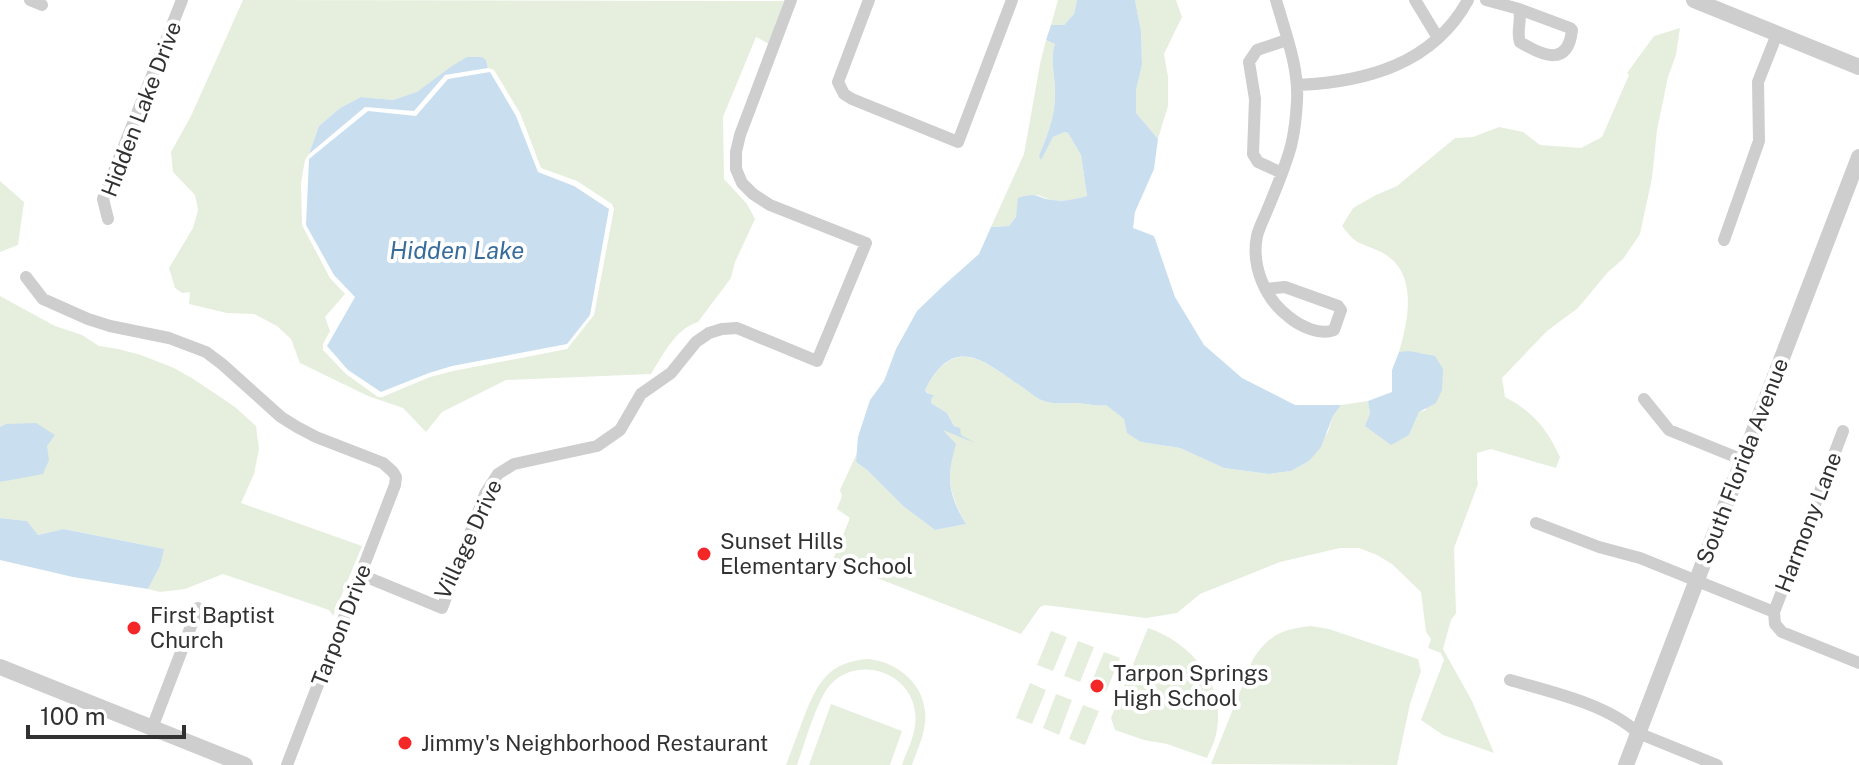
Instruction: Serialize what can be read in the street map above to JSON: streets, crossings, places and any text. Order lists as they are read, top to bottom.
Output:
{
  "streets": {
    "street": [
      "Hidden Lake Drive",
      "South Florida Avenue",
      "Harmony Lane",
      "Village Drive",
      "Tarpon Drive"
    ]
  },
  "water": ["Hidden Lake"],
  "places": [
    "Sunset Hills Elementary School",
    "First Baptist Church",
    "Tarpon Springs High School",
    "Jimmy's Neighborhood Restaurant"
  ],
  "scale_bar": "100 m"
}
